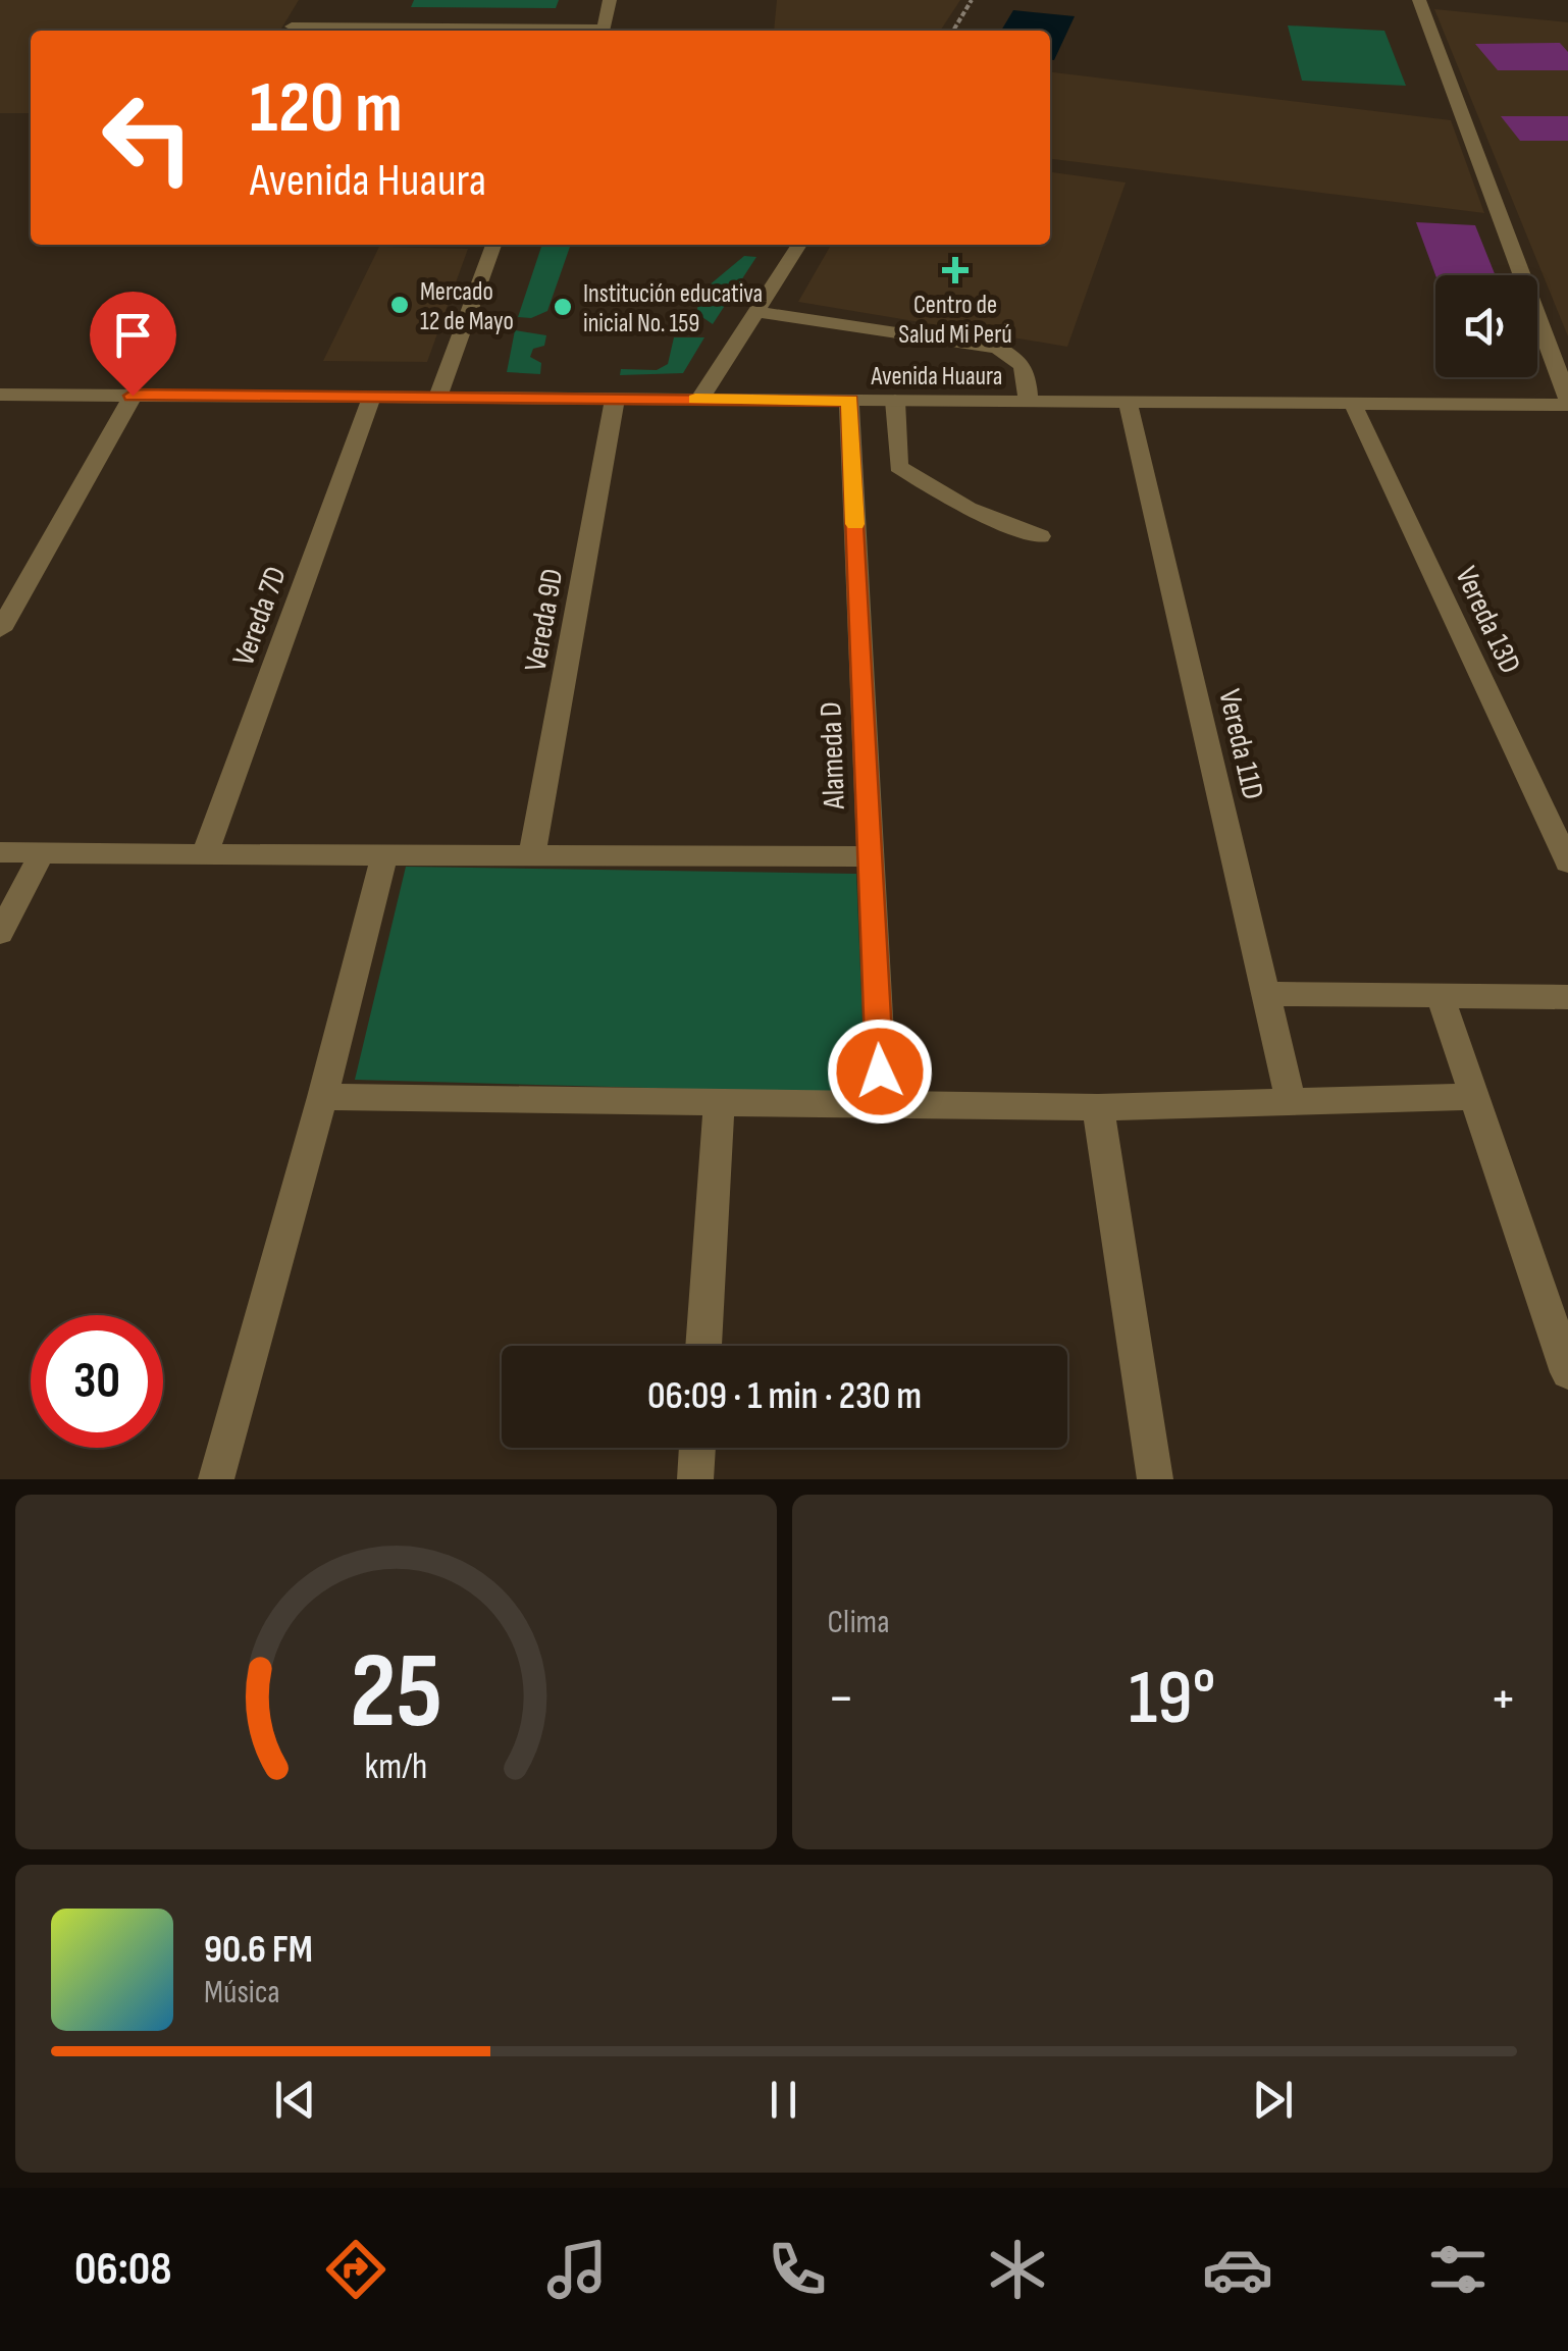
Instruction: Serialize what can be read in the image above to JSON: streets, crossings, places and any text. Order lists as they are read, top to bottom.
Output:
{
  "streets": {
    "street": [
      "Avenida Huaura",
      "Vereda 7D",
      "Vereda 9D",
      "Vereda 13D",
      "Vereda 11D",
      "Alameda D"
    ]
  },
  "crossings": [
    ["Avenida Huaura", "Vereda 7D"],
    ["Avenida Huaura", "Vereda 9D"],
    ["Avenida Huaura", "Vereda 13D"],
    ["Avenida Huaura", "Vereda 11D"],
    ["Avenida Huaura", "Alameda D"]
  ],
  "places": {
    "health": ["Centro de Salud Mi Perú"],
    "other": ["Mercado 12 de Mayo", "Institución educativa inicial No. 159"]
  },
  "page": {
    "turn": ["120 m", "Avenida Huaura"],
    "limit": "30",
    "trip": "06:09 · 1 min · 230 m",
    "tile": "Clima",
    "heat": ["−", "19°", "+"],
    "song": ["90.6 FM", "Música"],
    "tabs": "06:08",
    "gauge": ["25", "km/h"]
  }
}
